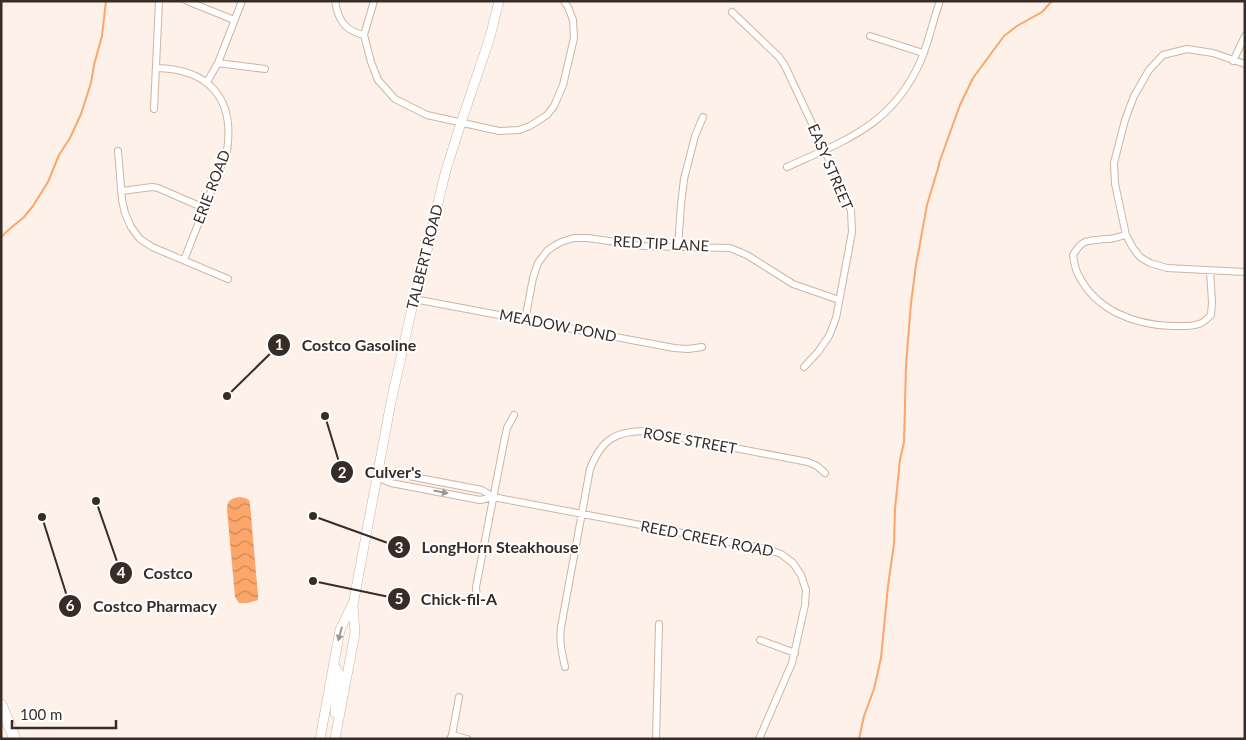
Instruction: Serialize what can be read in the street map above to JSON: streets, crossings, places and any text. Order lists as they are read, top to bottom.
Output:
{
  "streets": {
    "street": [
      "EASY STREET",
      "ERIE ROAD",
      "RED TIP LANE",
      "TALBERT ROAD",
      "MEADOW POND",
      "ROSE STREET",
      "REED CREEK ROAD"
    ]
  },
  "crossings": [
    ["EASY STREET", "RED TIP LANE"],
    ["RED TIP LANE", "MEADOW POND"],
    ["TALBERT ROAD", "MEADOW POND"],
    ["TALBERT ROAD", "REED CREEK ROAD"],
    ["ROSE STREET", "REED CREEK ROAD"]
  ],
  "places": [
    "Costco Gasoline",
    "Culver's",
    "Costco",
    "LongHorn Steakhouse",
    "Costco Pharmacy",
    "Chick-fil-A"
  ],
  "scale_bar": "100 m"
}
